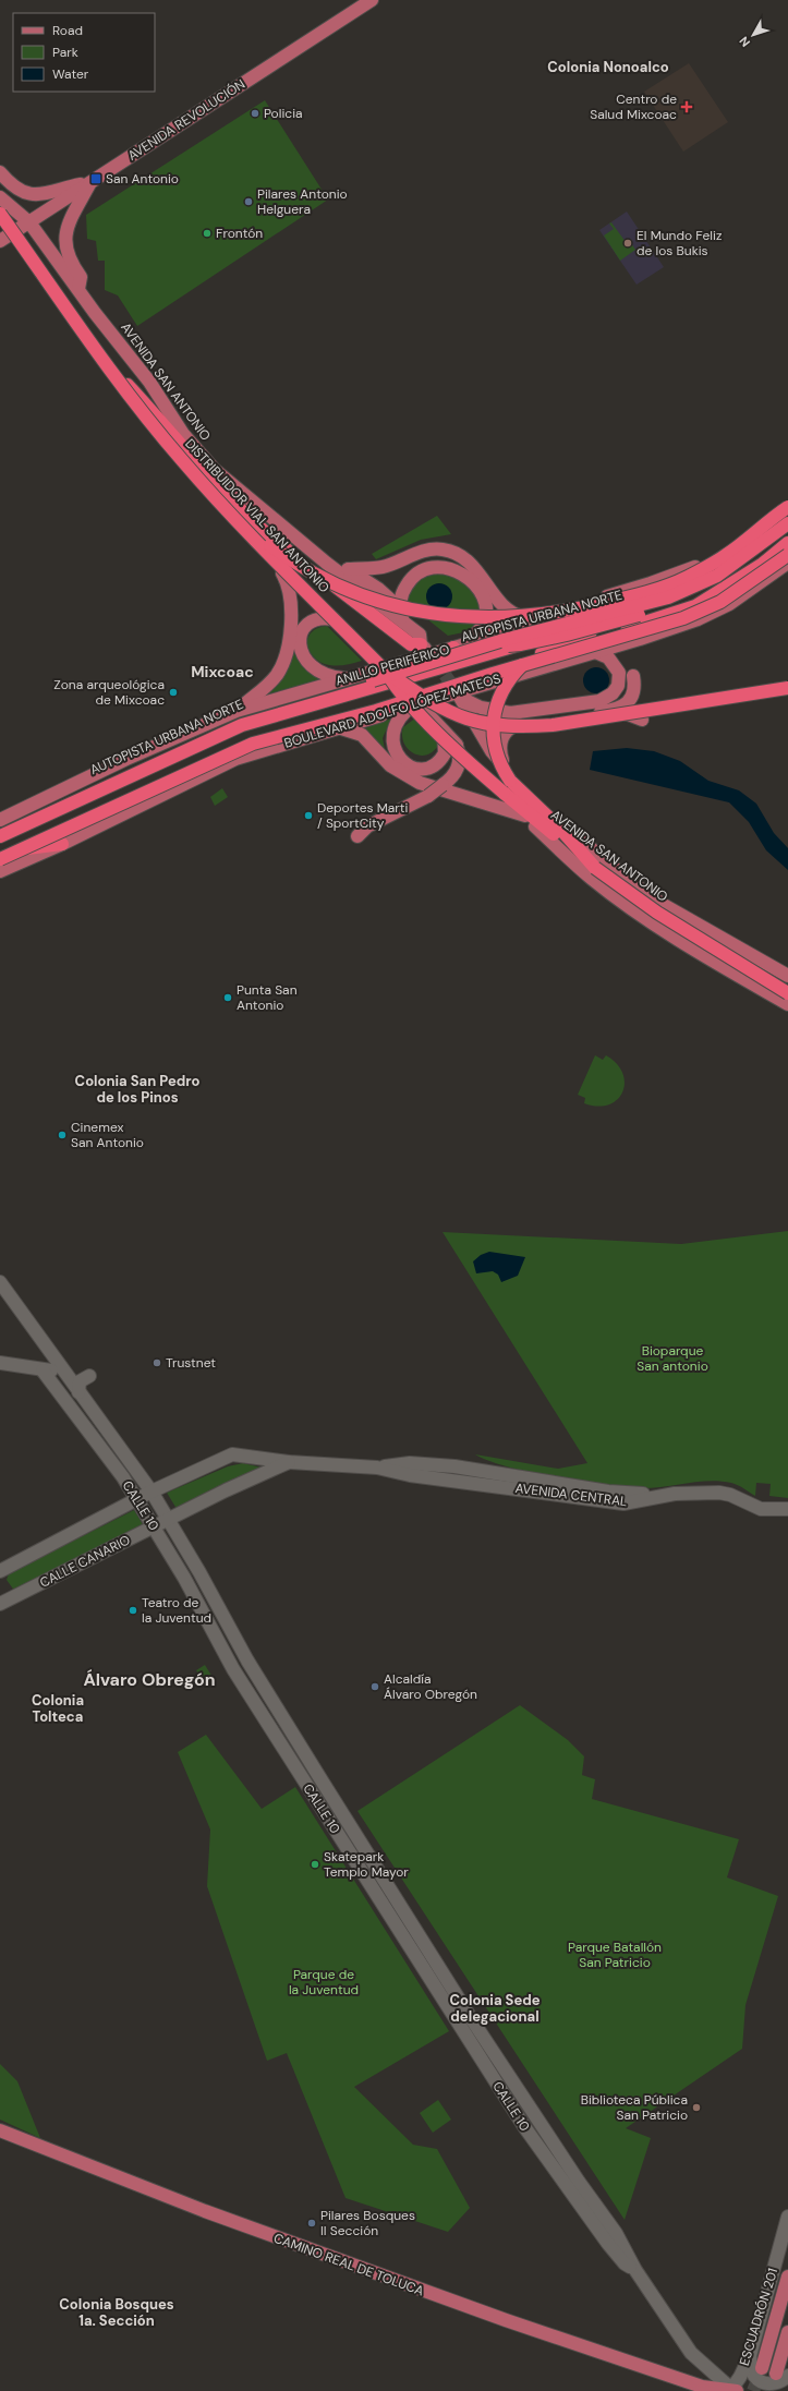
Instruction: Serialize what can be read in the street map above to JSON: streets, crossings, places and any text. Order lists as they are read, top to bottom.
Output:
{
  "streets": {
    "highway": [
      "AVENIDA SAN ANTONIO",
      "DISTRIBUIDOR VIAL SAN ANTONIO",
      "AUTOPISTA URBANA NORTE",
      "ANILLO PERIFÉRICO"
    ],
    "main road": ["AVENIDA REVOLUCIÓN", "BOULEVARD ADOLFO LÓPEZ MATEOS", "CAMINO REAL DE TOLUCA"],
    "street": [
      "AVENIDA CENTRAL",
      "CALLE 10",
      "CALLE CANARIO",
      "ESCUADRÓN 201"
    ]
  },
  "crossings": [
    ["AVENIDA REVOLUCIÓN", "AVENIDA SAN ANTONIO"],
    ["AVENIDA SAN ANTONIO", "DISTRIBUIDOR VIAL SAN ANTONIO"],
    ["AVENIDA CENTRAL", "CALLE 10"],
    ["AVENIDA CENTRAL", "CALLE CANARIO"],
    ["CALLE 10", "CALLE CANARIO"],
    ["CALLE 10", "CAMINO REAL DE TOLUCA"],
    ["CALLE 10", "ESCUADRÓN 201"],
    ["CAMINO REAL DE TOLUCA", "ESCUADRÓN 201"]
  ],
  "districts": [
    "Colonia Nonoalco",
    "Mixcoac",
    "Colonia San Pedro de los Pinos",
    "Álvaro Obregón",
    "Colonia Tolteca",
    "Colonia Sede delegacional",
    "Colonia Bosques 1a. Sección"
  ],
  "parks": ["Bioparque San antonio", "Parque Batallón San Patricio", "Parque de la Juventud"],
  "places": {
    "health": ["Centro de Salud Mixcoac"],
    "other": [
      "Policia",
      "Pilares Antonio Helguera",
      "Frontón",
      "El Mundo Feliz de los Bukis",
      "Zona arqueológica de Mixcoac",
      "Deportes Marti / SportCity",
      "Punta San Antonio",
      "Cinemex San Antonio",
      "Trustnet",
      "Teatro de la Juventud",
      "Alcaldía Álvaro Obregón",
      "Skatepark Templo Mayor",
      "Biblioteca Pública San Patricio",
      "Pilares Bosques II Sección"
    ],
    "transit": ["San Antonio"]
  },
  "legend": ["Road", "Park", "Water"],
  "north": "bottom left"
}
